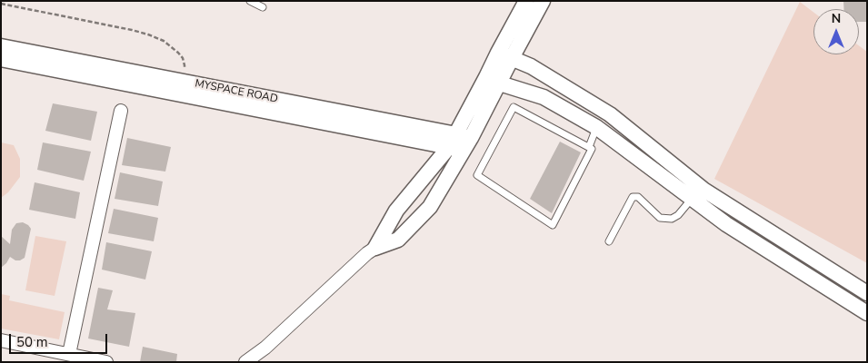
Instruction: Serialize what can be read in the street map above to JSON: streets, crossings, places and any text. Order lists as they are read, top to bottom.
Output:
{
  "streets": {
    "street": ["MYSPACE ROAD"]
  },
  "scale_bar": "50 m",
  "north": "top"
}
